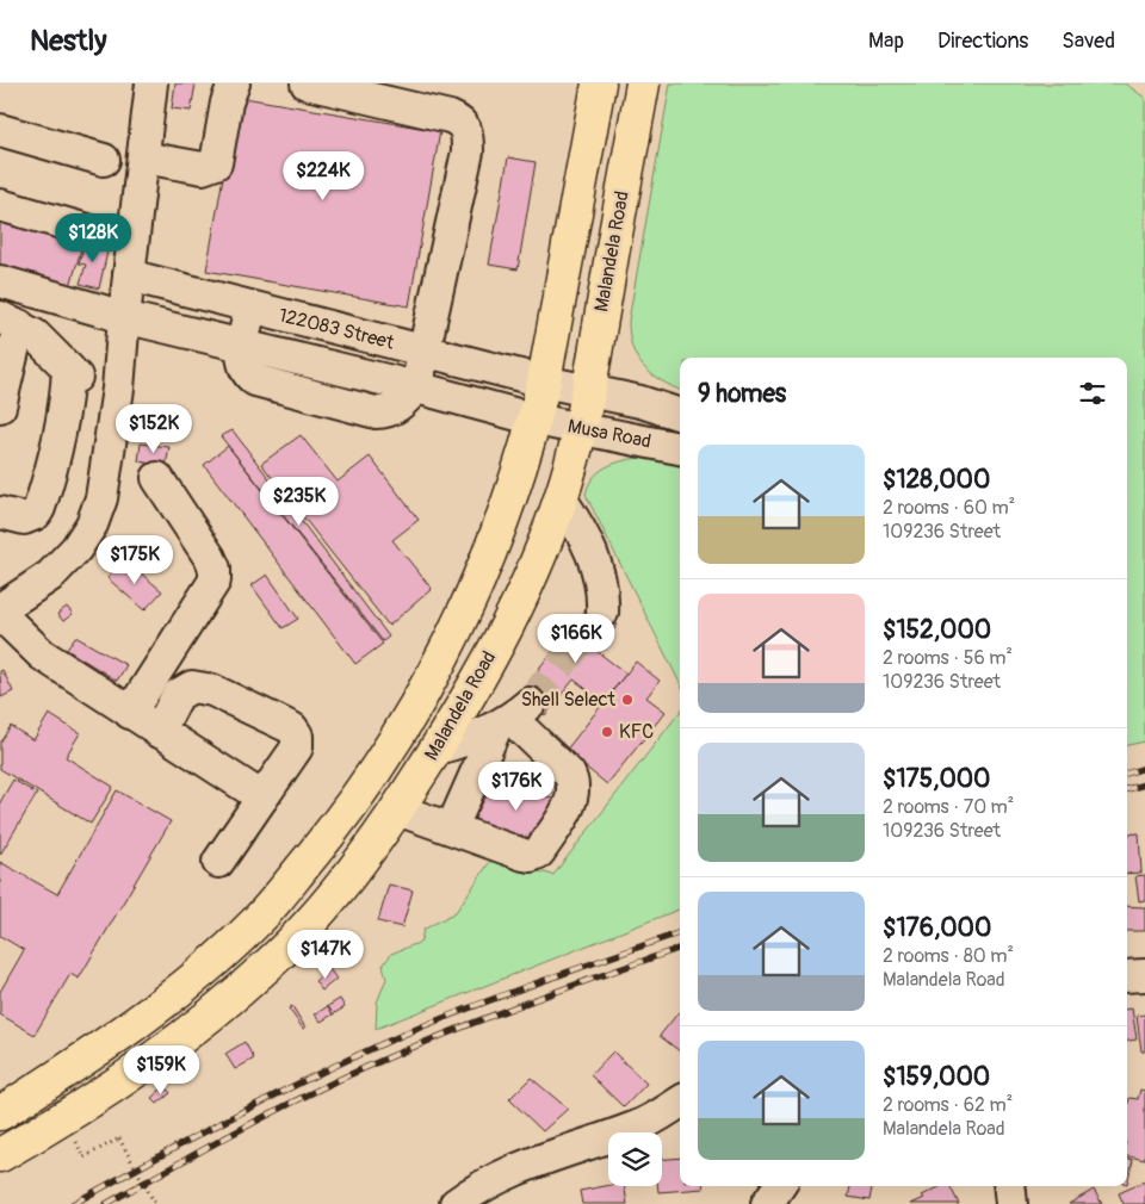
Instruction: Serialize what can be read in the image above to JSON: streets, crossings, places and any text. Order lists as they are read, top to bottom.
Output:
{
  "streets": {
    "main road": ["Malandela Road"],
    "street": ["122083 Street", "Musa Road"]
  },
  "crossings": [
    ["Malandela Road", "122083 Street"],
    ["Malandela Road", "Musa Road"],
    ["122083 Street", "Musa Road"]
  ],
  "places": ["Shell Select", "KFC"],
  "page": {
    "header": "Nestly",
    "nav": ["Map", "Directions", "Saved"],
    "price": [
      "$224K",
      "$128K",
      "$152K",
      "$235K",
      "$175K",
      "$166K",
      "$176K",
      "$147K",
      "$159K"
    ],
    "heading": "9 homes",
    "list": [
      {
        "name": "$128,000",
        "note": "2 rooms · 60 m² · 109236 Street"
      },
      {
        "name": "$152,000",
        "note": "2 rooms · 56 m² · 109236 Street"
      },
      {
        "name": "$175,000",
        "note": "2 rooms · 70 m² · 109236 Street"
      },
      {
        "name": "$176,000",
        "note": "2 rooms · 80 m² · Malandela Road"
      },
      {
        "name": "$159,000",
        "note": "2 rooms · 62 m² · Malandela Road"
      }
    ]
  }
}
